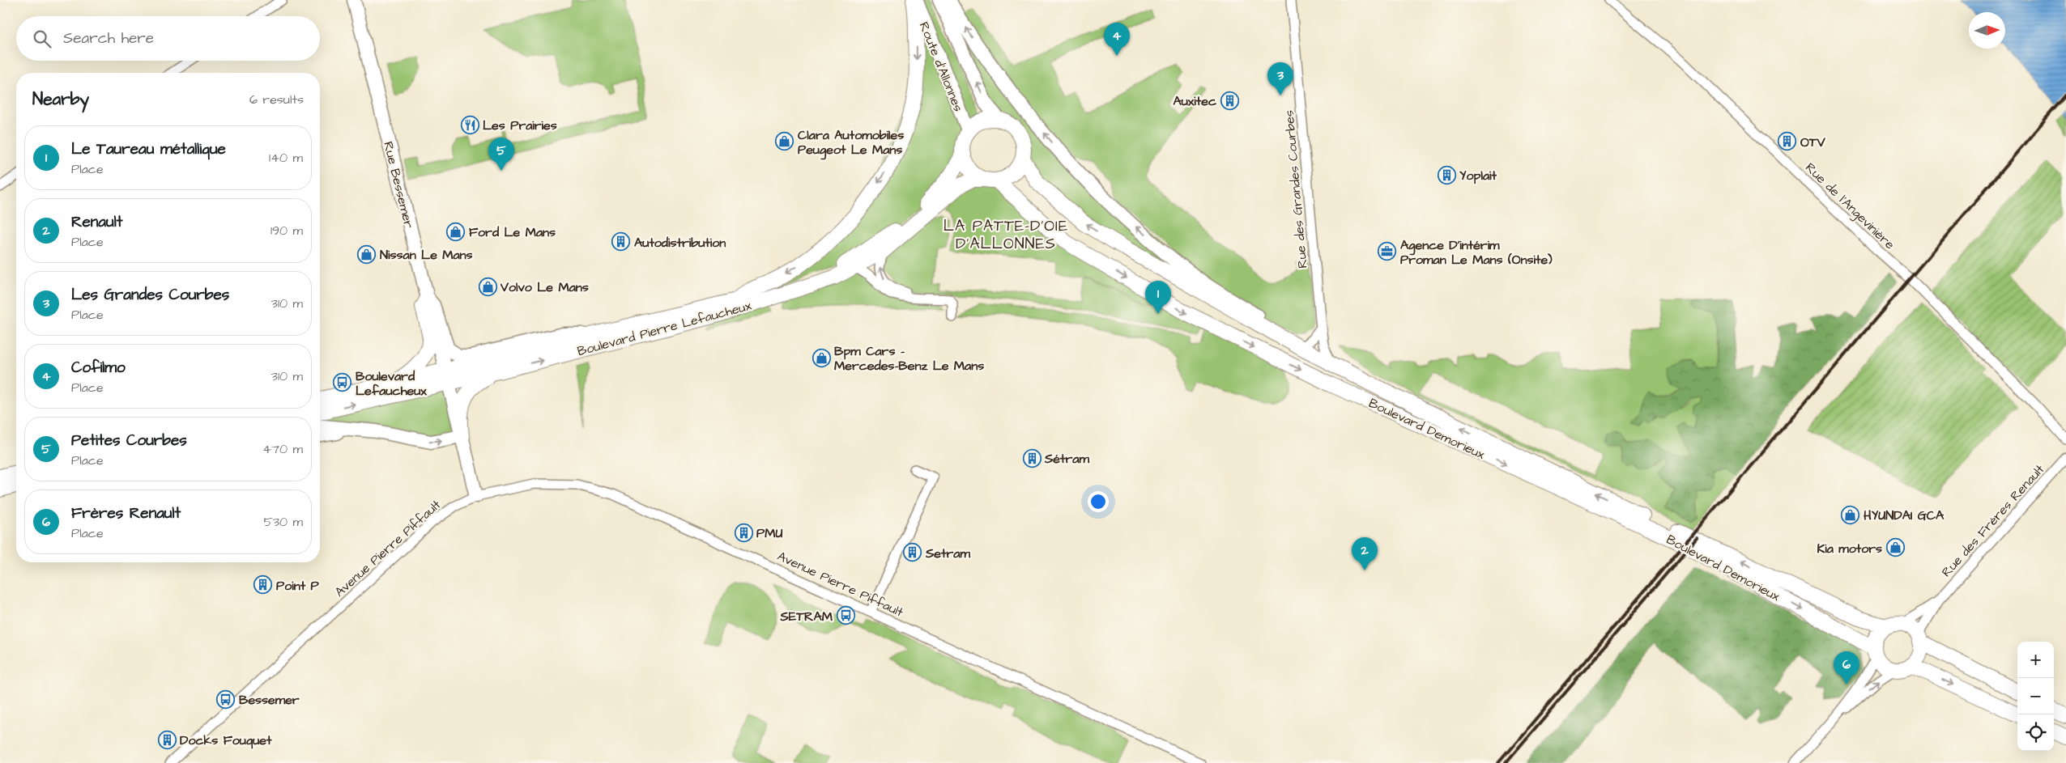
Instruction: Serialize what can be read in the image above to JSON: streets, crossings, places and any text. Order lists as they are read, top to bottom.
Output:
{
  "streets": {
    "main road": ["Boulevard Pierre Lefaucheux", "Boulevard Demorieux"],
    "street": [
      "Route d'Allonnes",
      "Rue Bessemer",
      "Rue des Grandes Courbes",
      "Rue de l'Angevinière",
      "Rue des Frères Renault",
      "Avenue Pierre Piffault"
    ]
  },
  "crossings": [
    ["Route d'Allonnes", "Boulevard Pierre Lefaucheux"],
    ["Route d'Allonnes", "Boulevard Demorieux"],
    ["Rue Bessemer", "Boulevard Pierre Lefaucheux"],
    ["Rue Bessemer", "Avenue Pierre Piffault"],
    ["Boulevard Pierre Lefaucheux", "Boulevard Demorieux"],
    ["Boulevard Demorieux", "Rue des Frères Renault"]
  ],
  "districts": ["LA PATTE-D'OIE D'ALLONNES"],
  "places": {
    "building": [
      "Auxitec",
      "OTV",
      "Yoplait",
      "Autodistribution",
      "Sétram",
      "PMU",
      "Setram",
      "Point P",
      "Docks Fouquet"
    ],
    "restaurant": ["Les Prairies"],
    "shop": [
      "Clara Automobiles Peugeot Le Mans",
      "Ford Le Mans",
      "Nissan Le Mans",
      "Volvo Le Mans",
      "Bpm Cars - Mercedes-Benz Le Mans",
      "HYUNDAI GCA",
      "Kia motors"
    ],
    "office": ["Agence D'intérim Proman Le Mans (Onsite)"],
    "bus stop": ["Boulevard Lefaucheux", "SETRAM", "Bessemer"]
  },
  "north": "right",
  "page": {
    "search": "Search here",
    "pins": [
      "4",
      "3",
      "5",
      "1",
      "2",
      "6"
    ],
    "heading": ["Nearby", "6 results"],
    "list": [
      {
        "mark": "1",
        "name": "Le Taureau métallique",
        "note": "Place",
        "value": "140 m"
      },
      {
        "mark": "2",
        "name": "Renault",
        "note": "Place",
        "value": "190 m"
      },
      {
        "mark": "3",
        "name": "Les Grandes Courbes",
        "note": "Place",
        "value": "310 m"
      },
      {
        "mark": "4",
        "name": "Cofilmo",
        "note": "Place",
        "value": "310 m"
      },
      {
        "mark": "5",
        "name": "Petites Courbes",
        "note": "Place",
        "value": "470 m"
      },
      {
        "mark": "6",
        "name": "Frères Renault",
        "note": "Place",
        "value": "530 m"
      }
    ],
    "map_buttons": ["+", "−"]
  }
}
